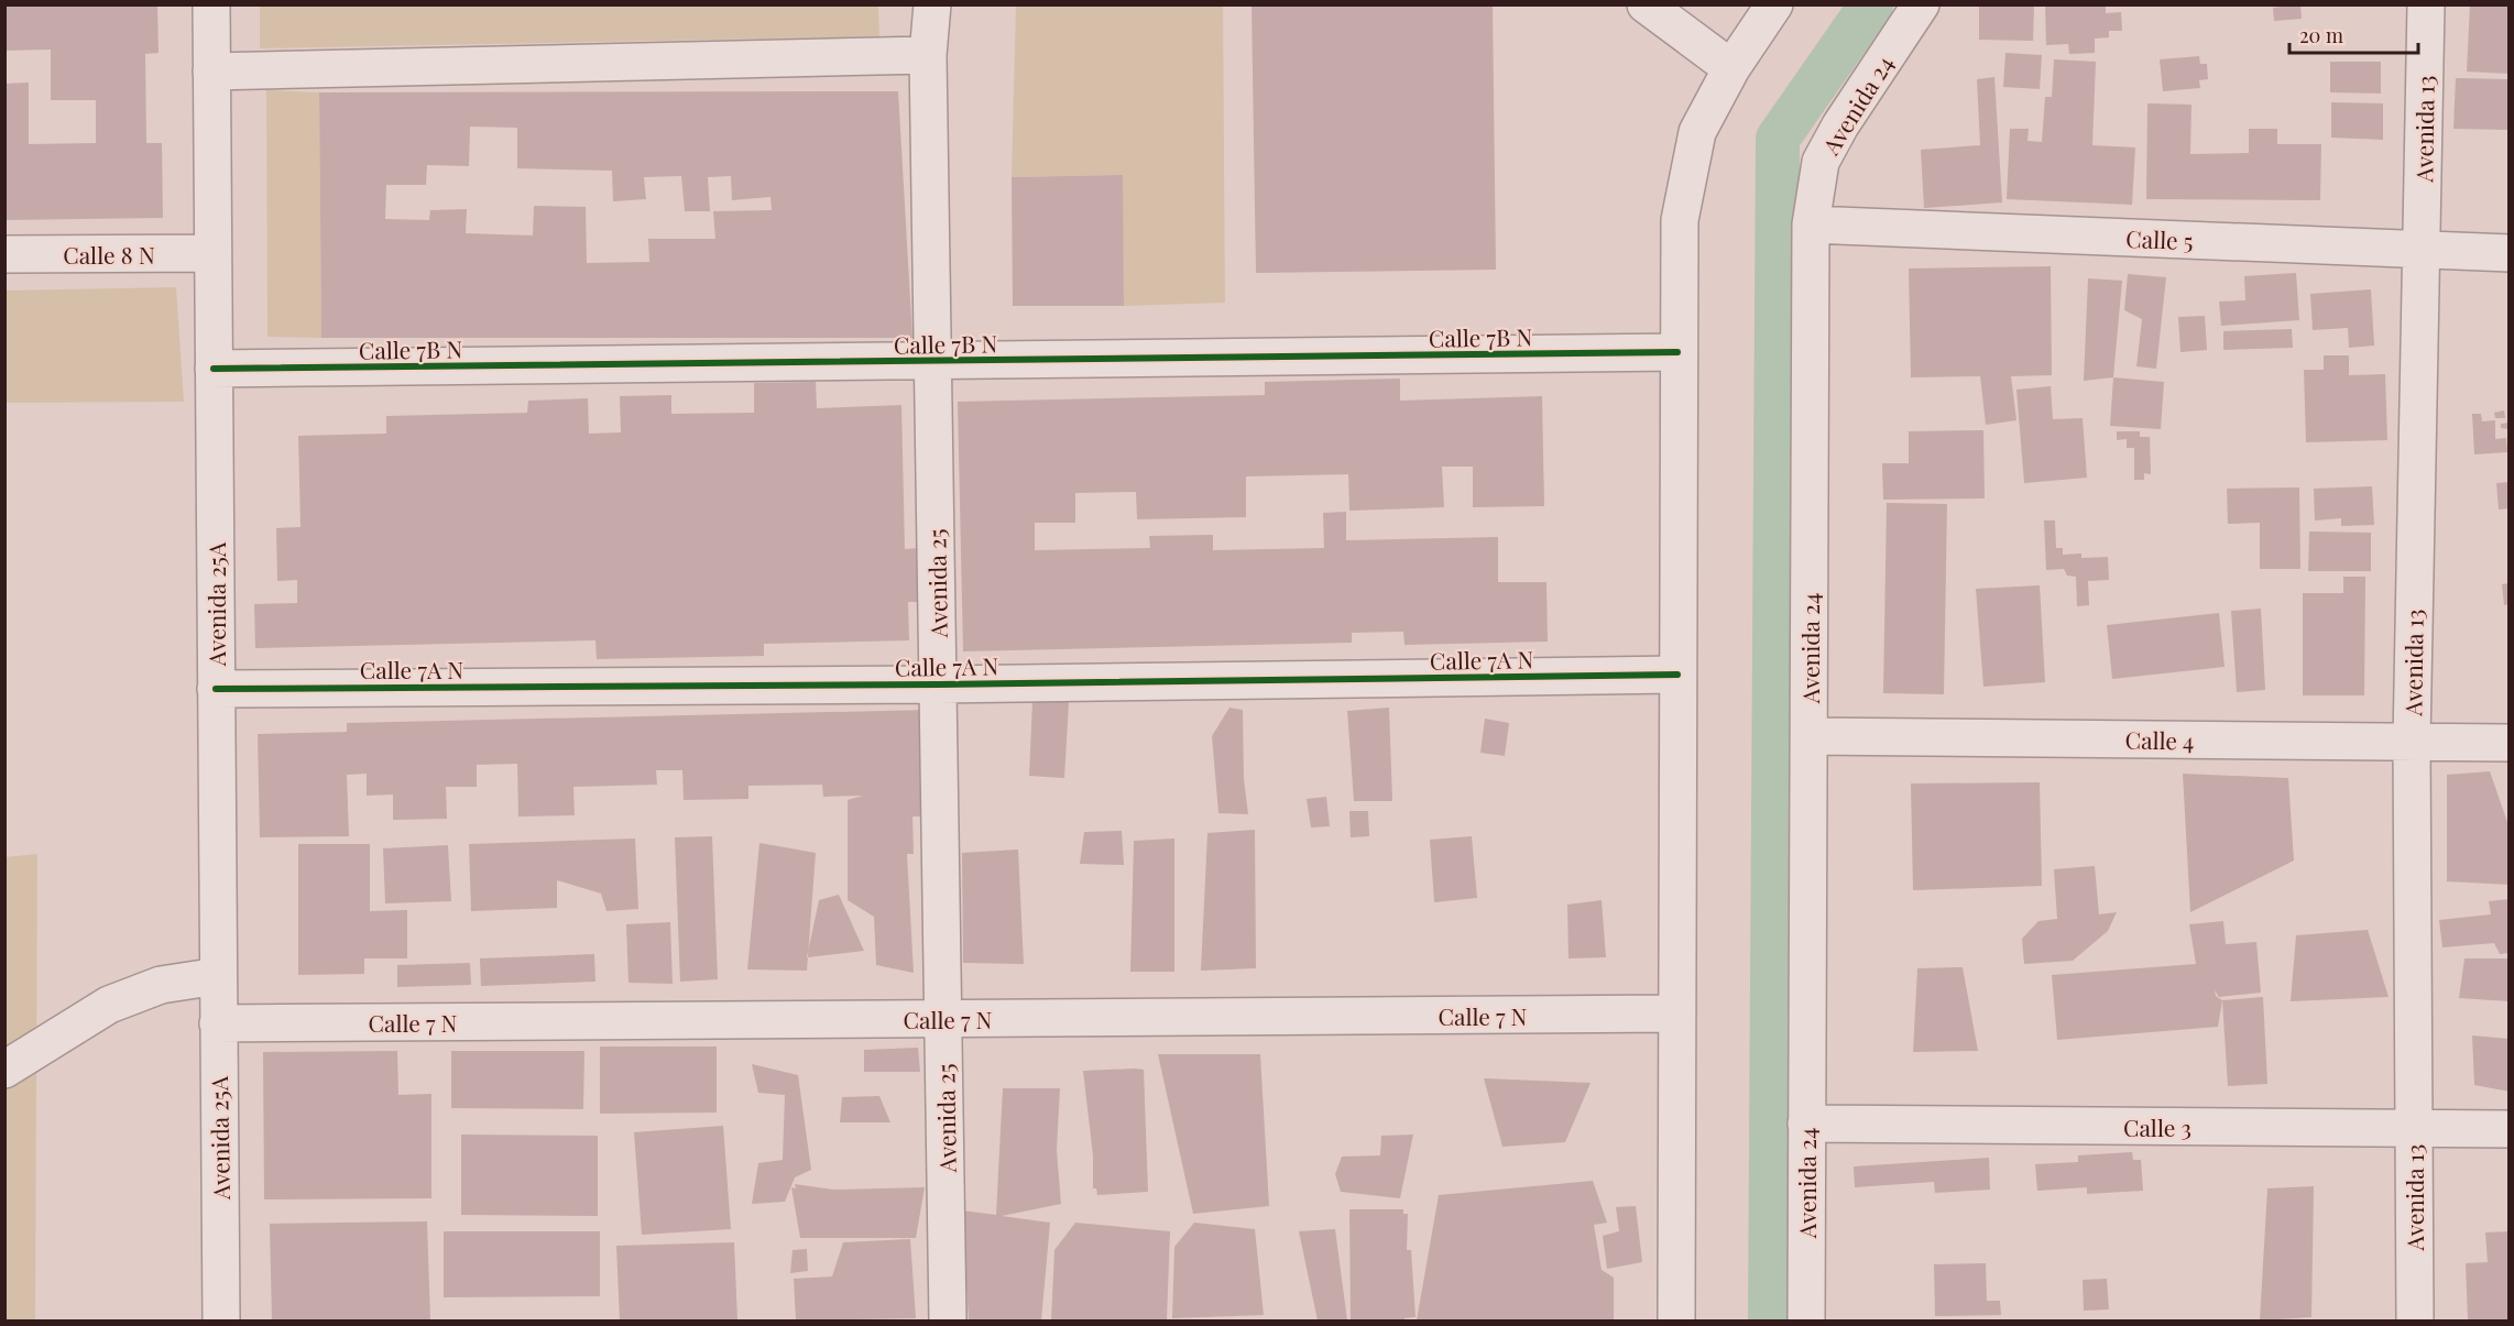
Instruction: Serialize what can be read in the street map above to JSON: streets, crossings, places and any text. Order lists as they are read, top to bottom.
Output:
{
  "streets": {
    "street": [
      "Avenida 24",
      "Avenida 13",
      "Calle 5",
      "Calle 8 N",
      "Calle 7B N",
      "Avenida 25",
      "Avenida 25A",
      "Calle 7A N",
      "Calle 4",
      "Calle 7 N",
      "Calle 3"
    ]
  },
  "crossings": [
    ["Avenida 24", "Calle 5"],
    ["Avenida 24", "Calle 4"],
    ["Avenida 24", "Calle 3"],
    ["Avenida 13", "Calle 5"],
    ["Avenida 13", "Calle 4"],
    ["Avenida 13", "Calle 3"],
    ["Calle 8 N", "Avenida 25A"],
    ["Calle 7B N", "Avenida 25"],
    ["Calle 7B N", "Avenida 25A"],
    ["Avenida 25", "Calle 7A N"],
    ["Avenida 25", "Calle 7 N"],
    ["Avenida 25A", "Calle 7A N"],
    ["Avenida 25A", "Calle 7 N"]
  ],
  "scale_bar": "20 m"
}
